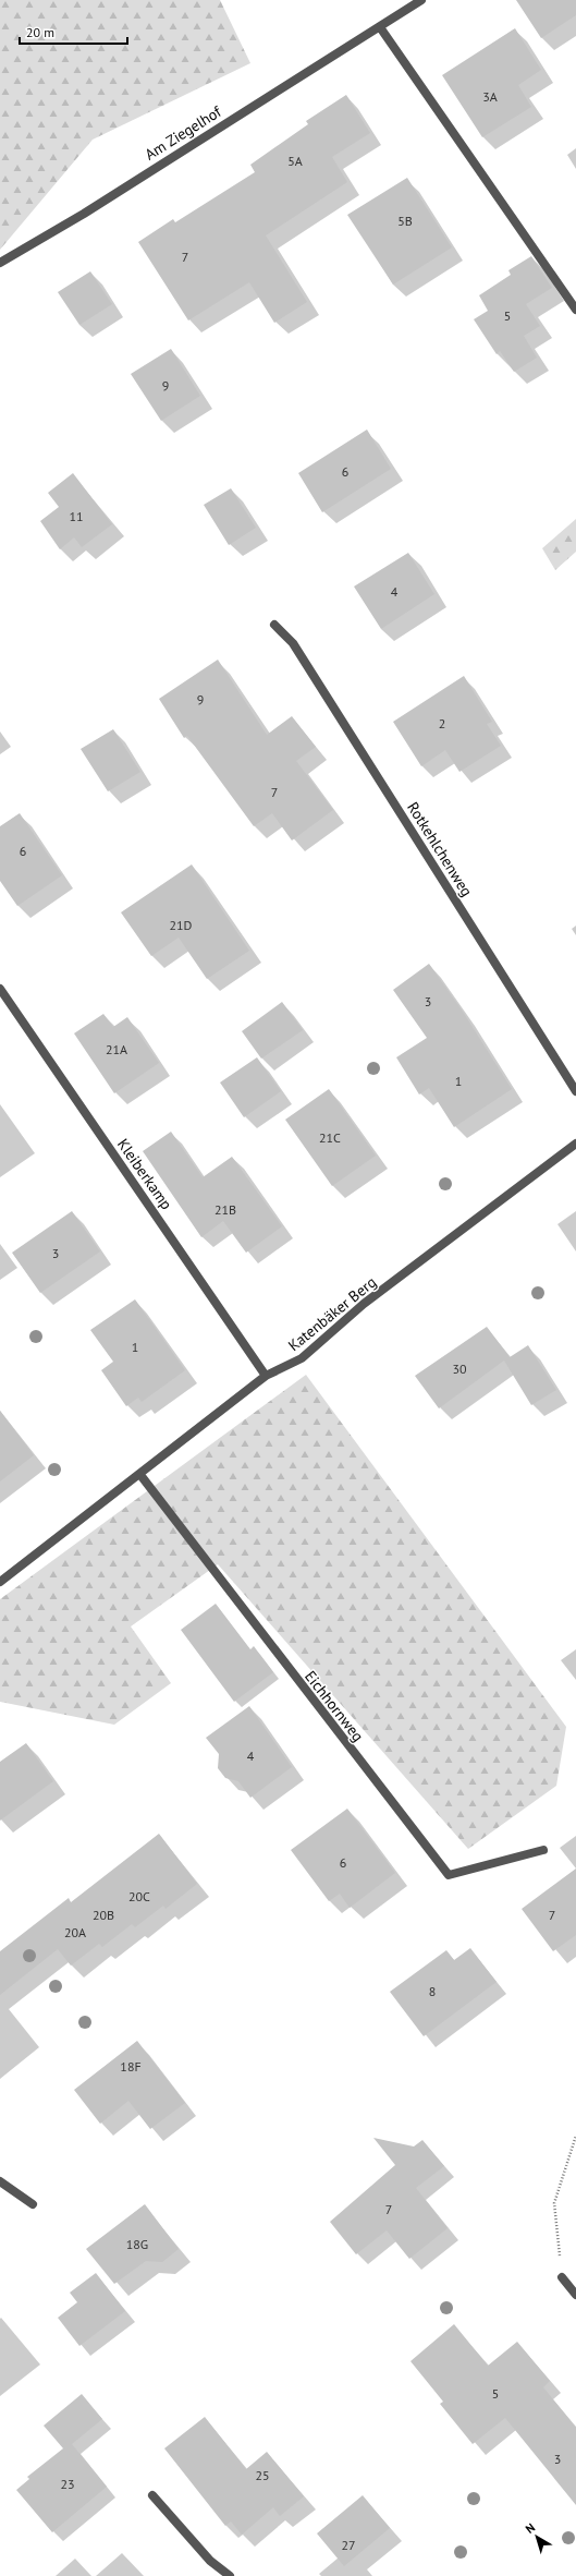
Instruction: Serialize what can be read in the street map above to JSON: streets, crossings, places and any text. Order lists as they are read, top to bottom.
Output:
{
  "streets": {
    "street": [
      "Am Ziegelhof",
      "Rotkehlchenweg",
      "Kleiberkamp",
      "Katenbäker Berg",
      "Eichhornweg"
    ]
  },
  "crossings": [
    ["Kleiberkamp", "Katenbäker Berg"],
    ["Katenbäker Berg", "Eichhornweg"]
  ],
  "house_numbers": [
    "3A",
    "5A",
    "5B",
    "7",
    "5",
    "9",
    "6",
    "11",
    "4",
    "9",
    "2",
    "7",
    "6",
    "21D",
    "3",
    "21A",
    "1",
    "21C",
    "21B",
    "3",
    "1",
    "30",
    "4",
    "6",
    "20C",
    "20B",
    "7",
    "20A",
    "8",
    "18F",
    "7",
    "18G",
    "5",
    "3",
    "25",
    "23",
    "27"
  ],
  "scale_bar": "20 m",
  "north": "top left"
}
